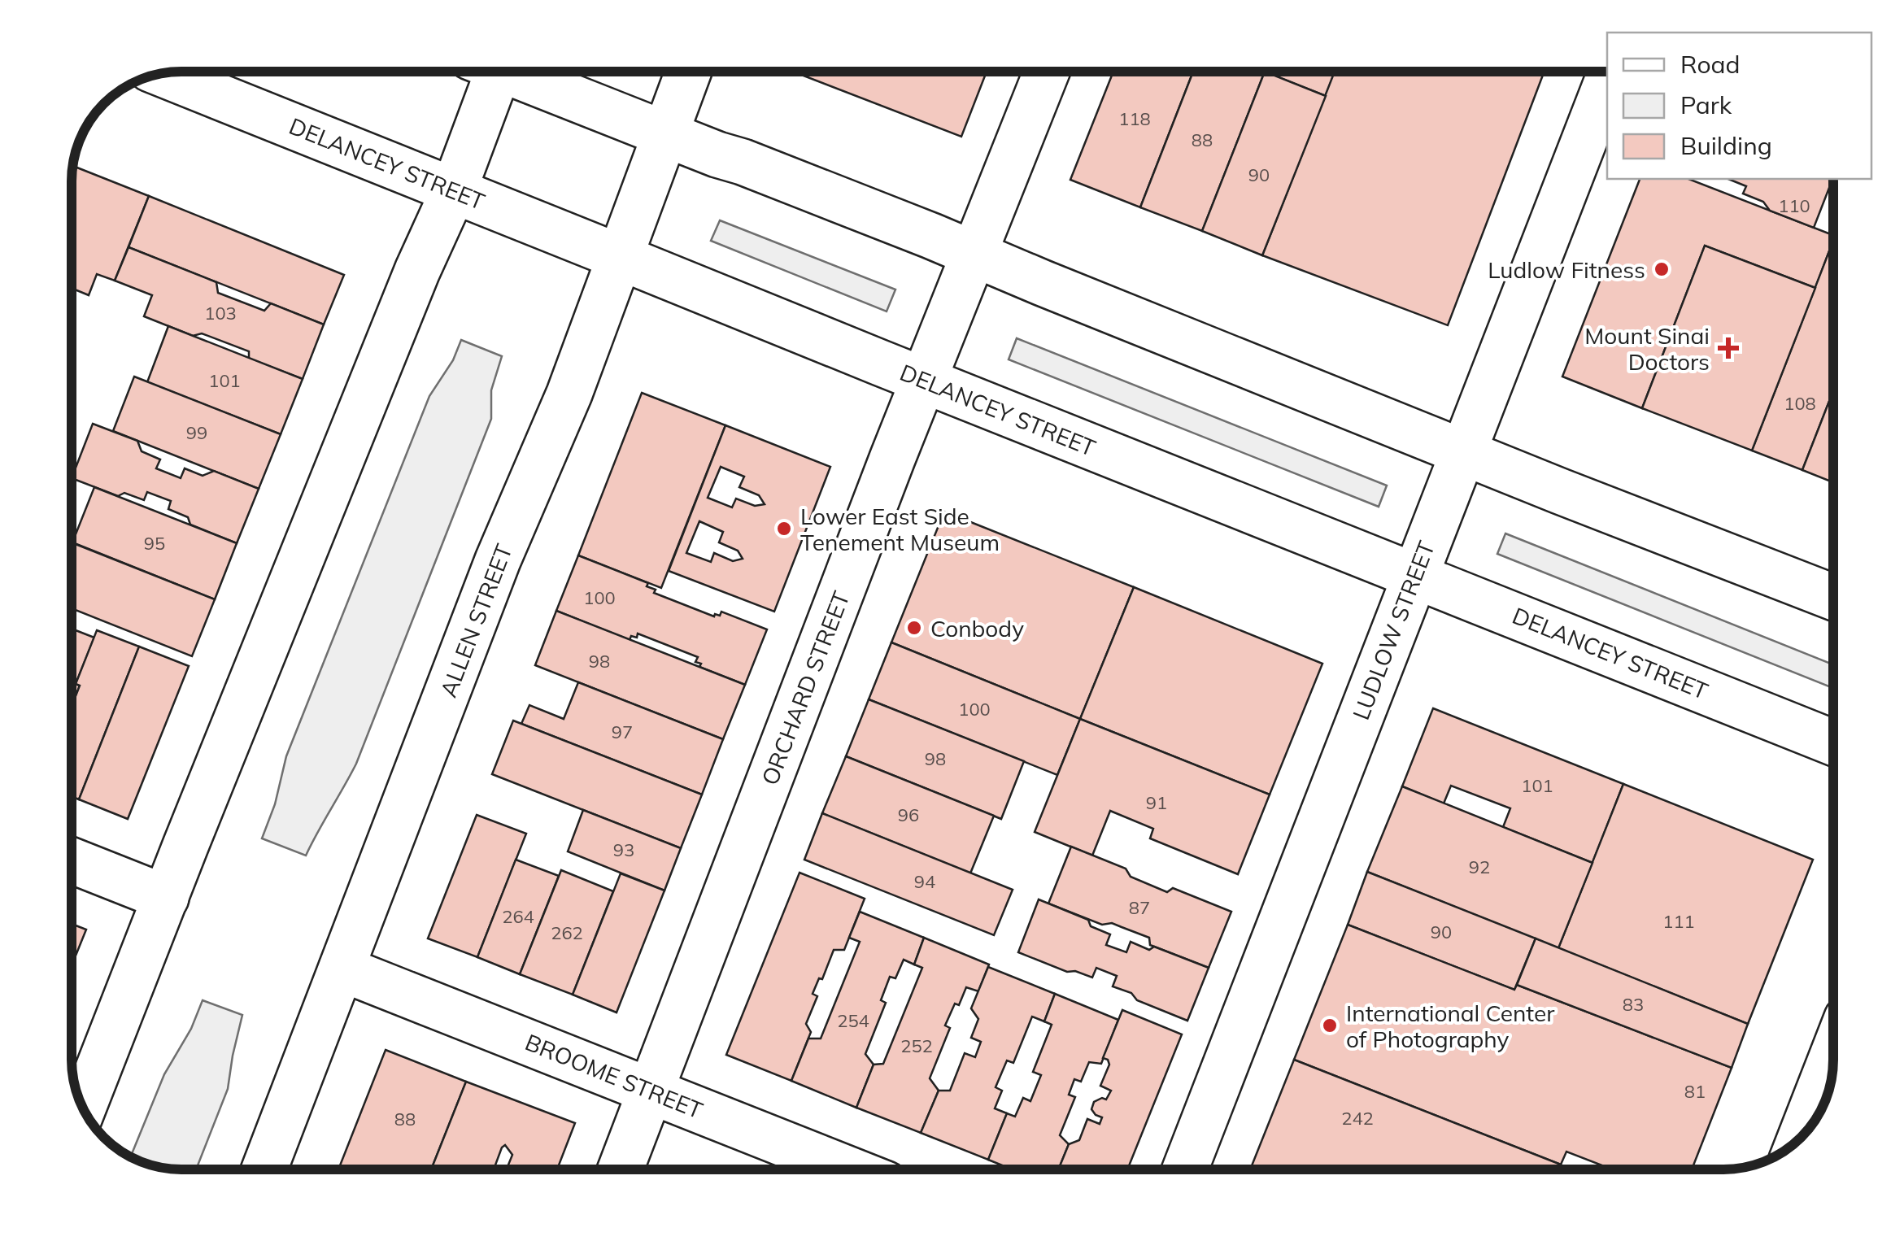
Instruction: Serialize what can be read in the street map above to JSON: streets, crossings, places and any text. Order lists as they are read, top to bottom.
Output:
{
  "streets": {
    "main road": [
      "DELANCEY STREET",
      "ALLEN STREET",
      "LUDLOW STREET",
      "ORCHARD STREET",
      "BROOME STREET"
    ]
  },
  "crossings": [
    ["DELANCEY STREET", "ALLEN STREET"],
    ["DELANCEY STREET", "LUDLOW STREET"],
    ["DELANCEY STREET", "ORCHARD STREET"],
    ["ALLEN STREET", "BROOME STREET"],
    ["ORCHARD STREET", "BROOME STREET"]
  ],
  "places": {
    "other": [
      "Ludlow Fitness",
      "Lower East Side Tenement Museum",
      "Conbody",
      "International Center of Photography"
    ],
    "health": ["Mount Sinai Doctors"]
  },
  "house_numbers": [
    "118",
    "88",
    "90",
    "110",
    "103",
    "101",
    "108",
    "99",
    "95",
    "100",
    "98",
    "100",
    "97",
    "98",
    "101",
    "91",
    "96",
    "93",
    "92",
    "94",
    "87",
    "264",
    "111",
    "90",
    "262",
    "83",
    "254",
    "252",
    "81",
    "242",
    "88"
  ],
  "legend": ["Road", "Park", "Building"]
}
